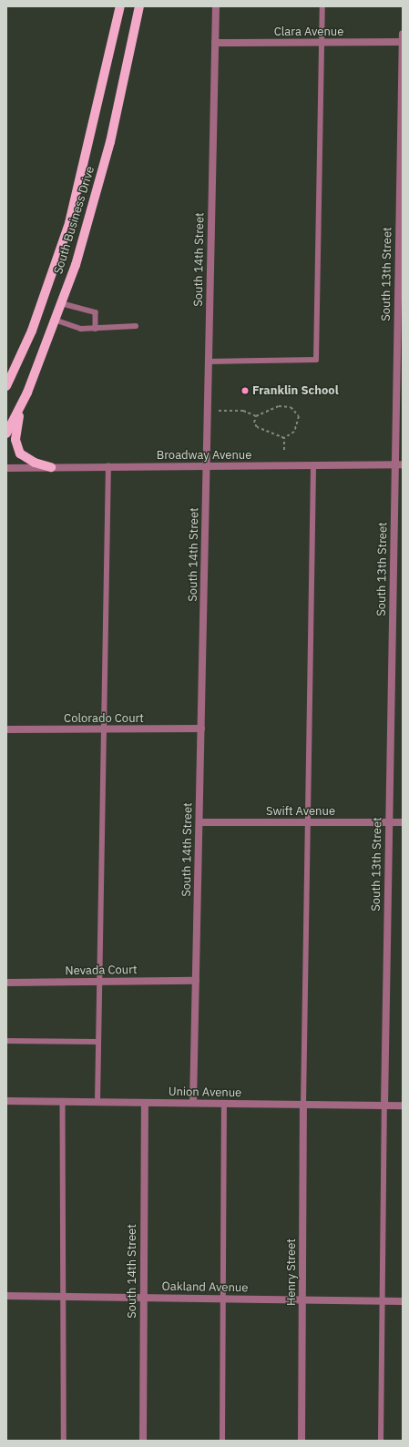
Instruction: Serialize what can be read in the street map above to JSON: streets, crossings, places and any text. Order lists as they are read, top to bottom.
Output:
{
  "streets": {
    "main road": ["South Business Drive"],
    "street": [
      "Clara Avenue",
      "South 14th Street",
      "South 13th Street",
      "Broadway Avenue",
      "Colorado Court",
      "Swift Avenue",
      "Nevada Court",
      "Union Avenue",
      "Henry Street",
      "Oakland Avenue"
    ]
  },
  "crossings": [
    ["Clara Avenue", "South 14th Street"],
    ["Clara Avenue", "South 13th Street"],
    ["South 14th Street", "Broadway Avenue"],
    ["South 14th Street", "Colorado Court"],
    ["South 14th Street", "Swift Avenue"],
    ["South 14th Street", "Nevada Court"],
    ["South 14th Street", "Union Avenue"],
    ["South 14th Street", "Oakland Avenue"],
    ["South 13th Street", "Broadway Avenue"],
    ["South 13th Street", "Swift Avenue"],
    ["South 13th Street", "Union Avenue"],
    ["Union Avenue", "Henry Street"],
    ["Henry Street", "Oakland Avenue"]
  ],
  "places": ["Franklin School"]
}
